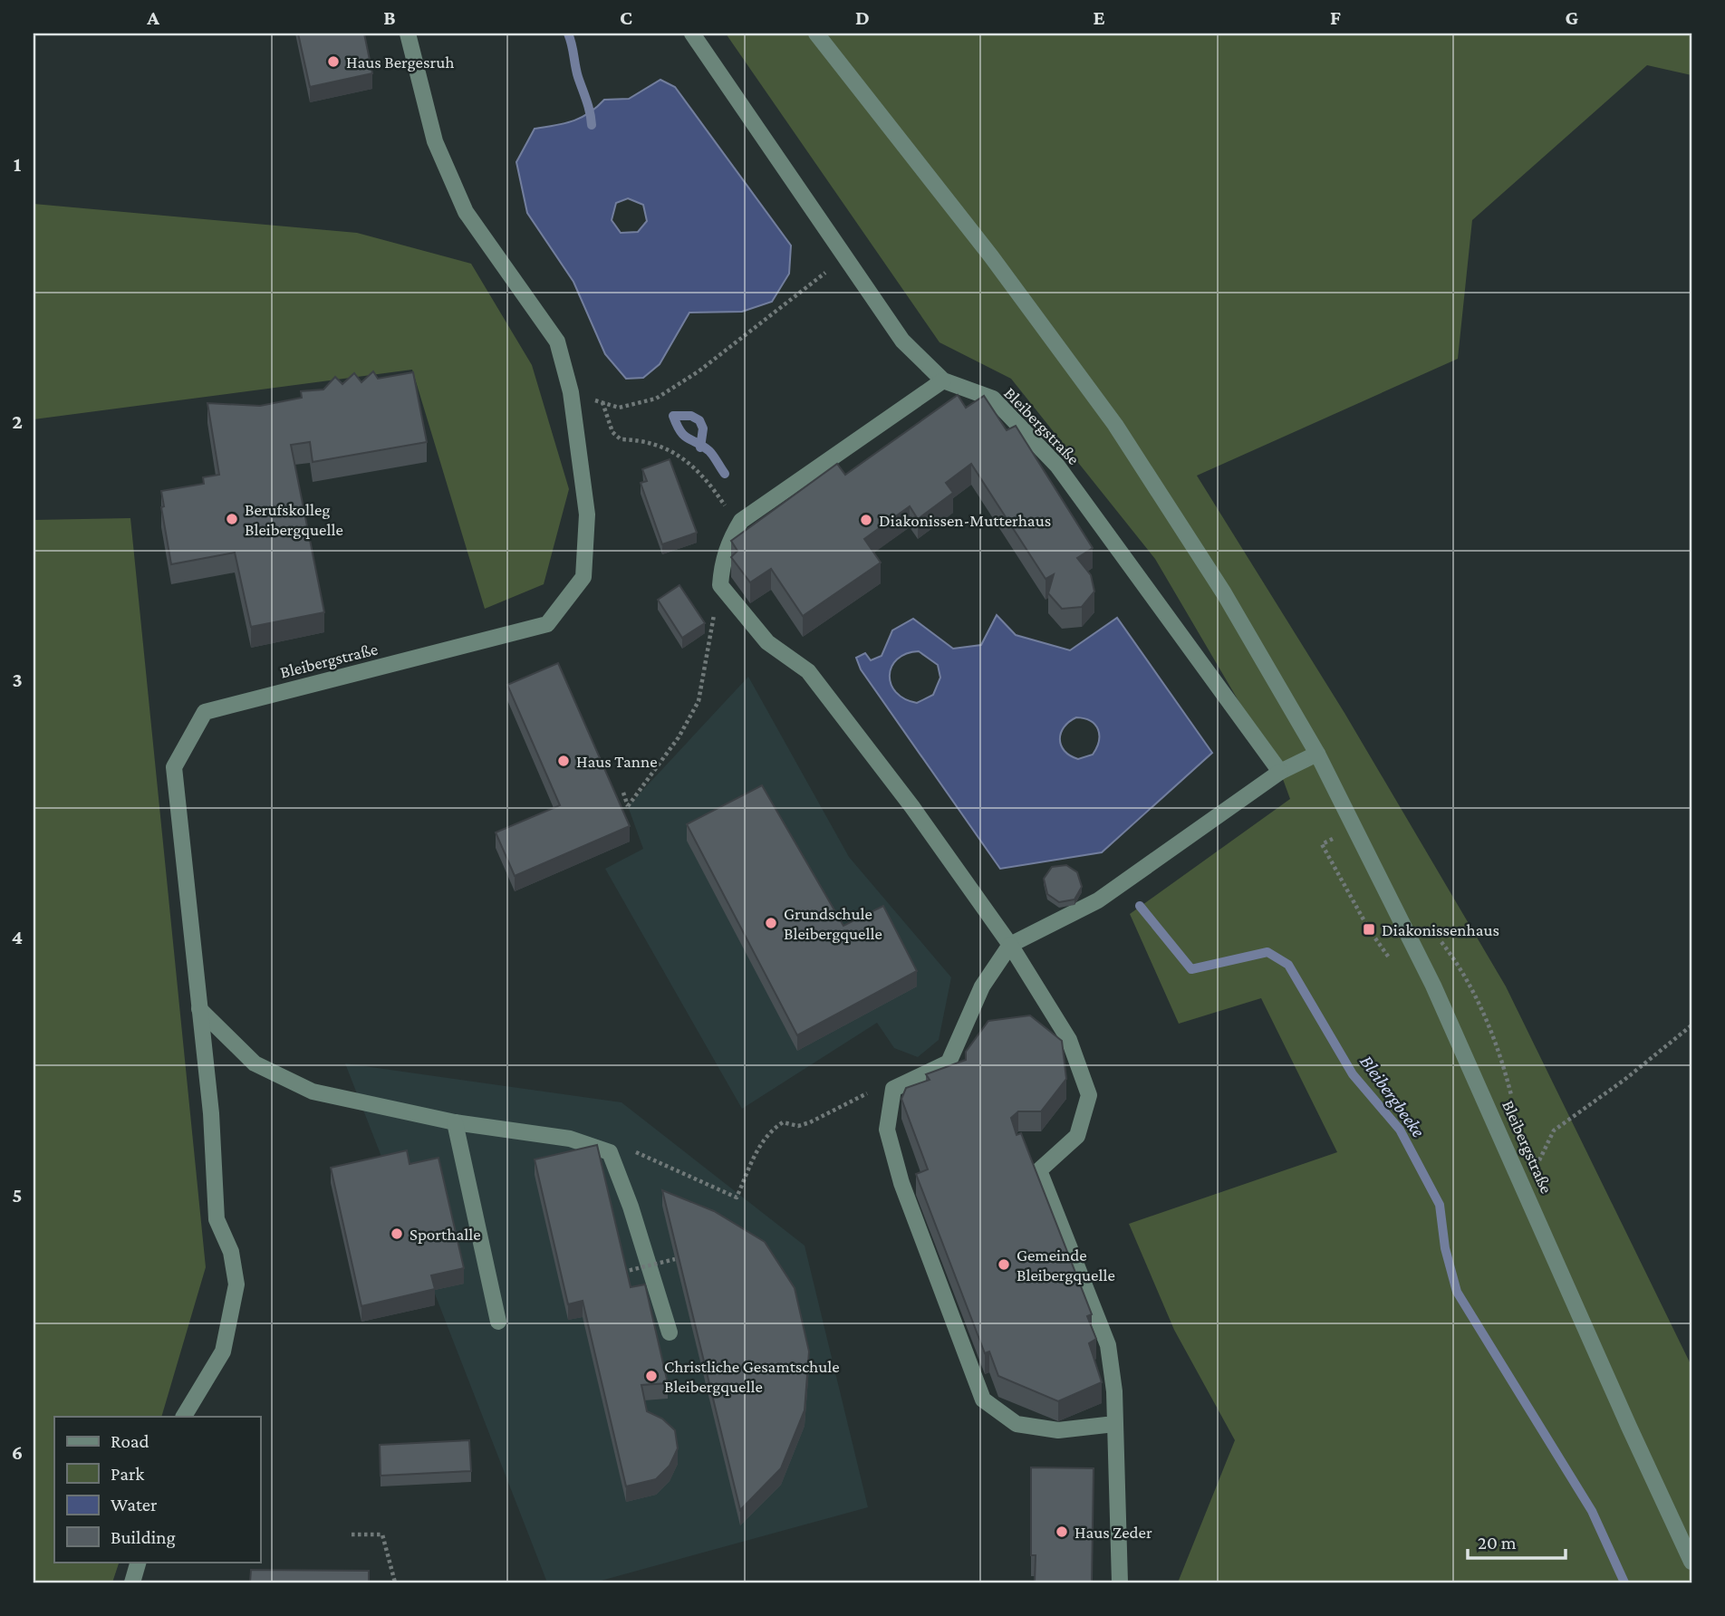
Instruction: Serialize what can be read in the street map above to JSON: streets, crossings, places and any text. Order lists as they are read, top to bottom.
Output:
{
  "streets": {
    "street": ["Bleibergstraße"]
  },
  "water": ["Bleibergbeeke"],
  "places": {
    "other": [
      "Haus Bergesruh",
      "Berufskolleg Bleibergquelle",
      "Diakonissen-Mutterhaus",
      "Haus Tanne",
      "Grundschule Bleibergquelle",
      "Sporthalle",
      "Gemeinde Bleibergquelle",
      "Christliche Gesamtschule Bleibergquelle",
      "Haus Zeder"
    ],
    "transit": ["Diakonissenhaus"]
  },
  "legend": [
    "Road",
    "Park",
    "Water",
    "Building"
  ],
  "scale_bar": "20 m",
  "grid": {
    "columns": [
      "A",
      "B",
      "C",
      "D",
      "E",
      "F",
      "G"
    ],
    "rows": [
      "1",
      "2",
      "3",
      "4",
      "5",
      "6"
    ]
  }
}
